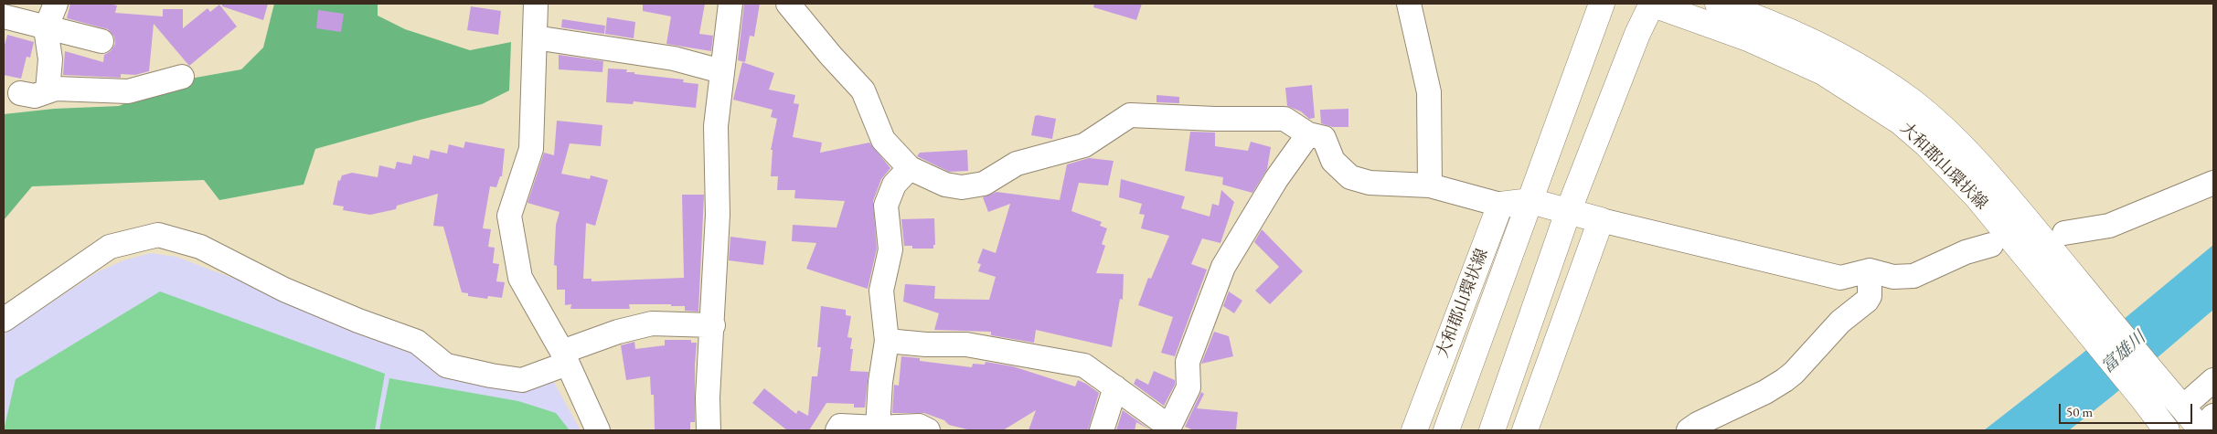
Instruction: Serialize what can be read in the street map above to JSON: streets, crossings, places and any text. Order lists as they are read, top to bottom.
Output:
{
  "streets": {
    "main road": ["大和郡山環状線"]
  },
  "water": ["富雄川"],
  "scale_bar": "50 m"
}
